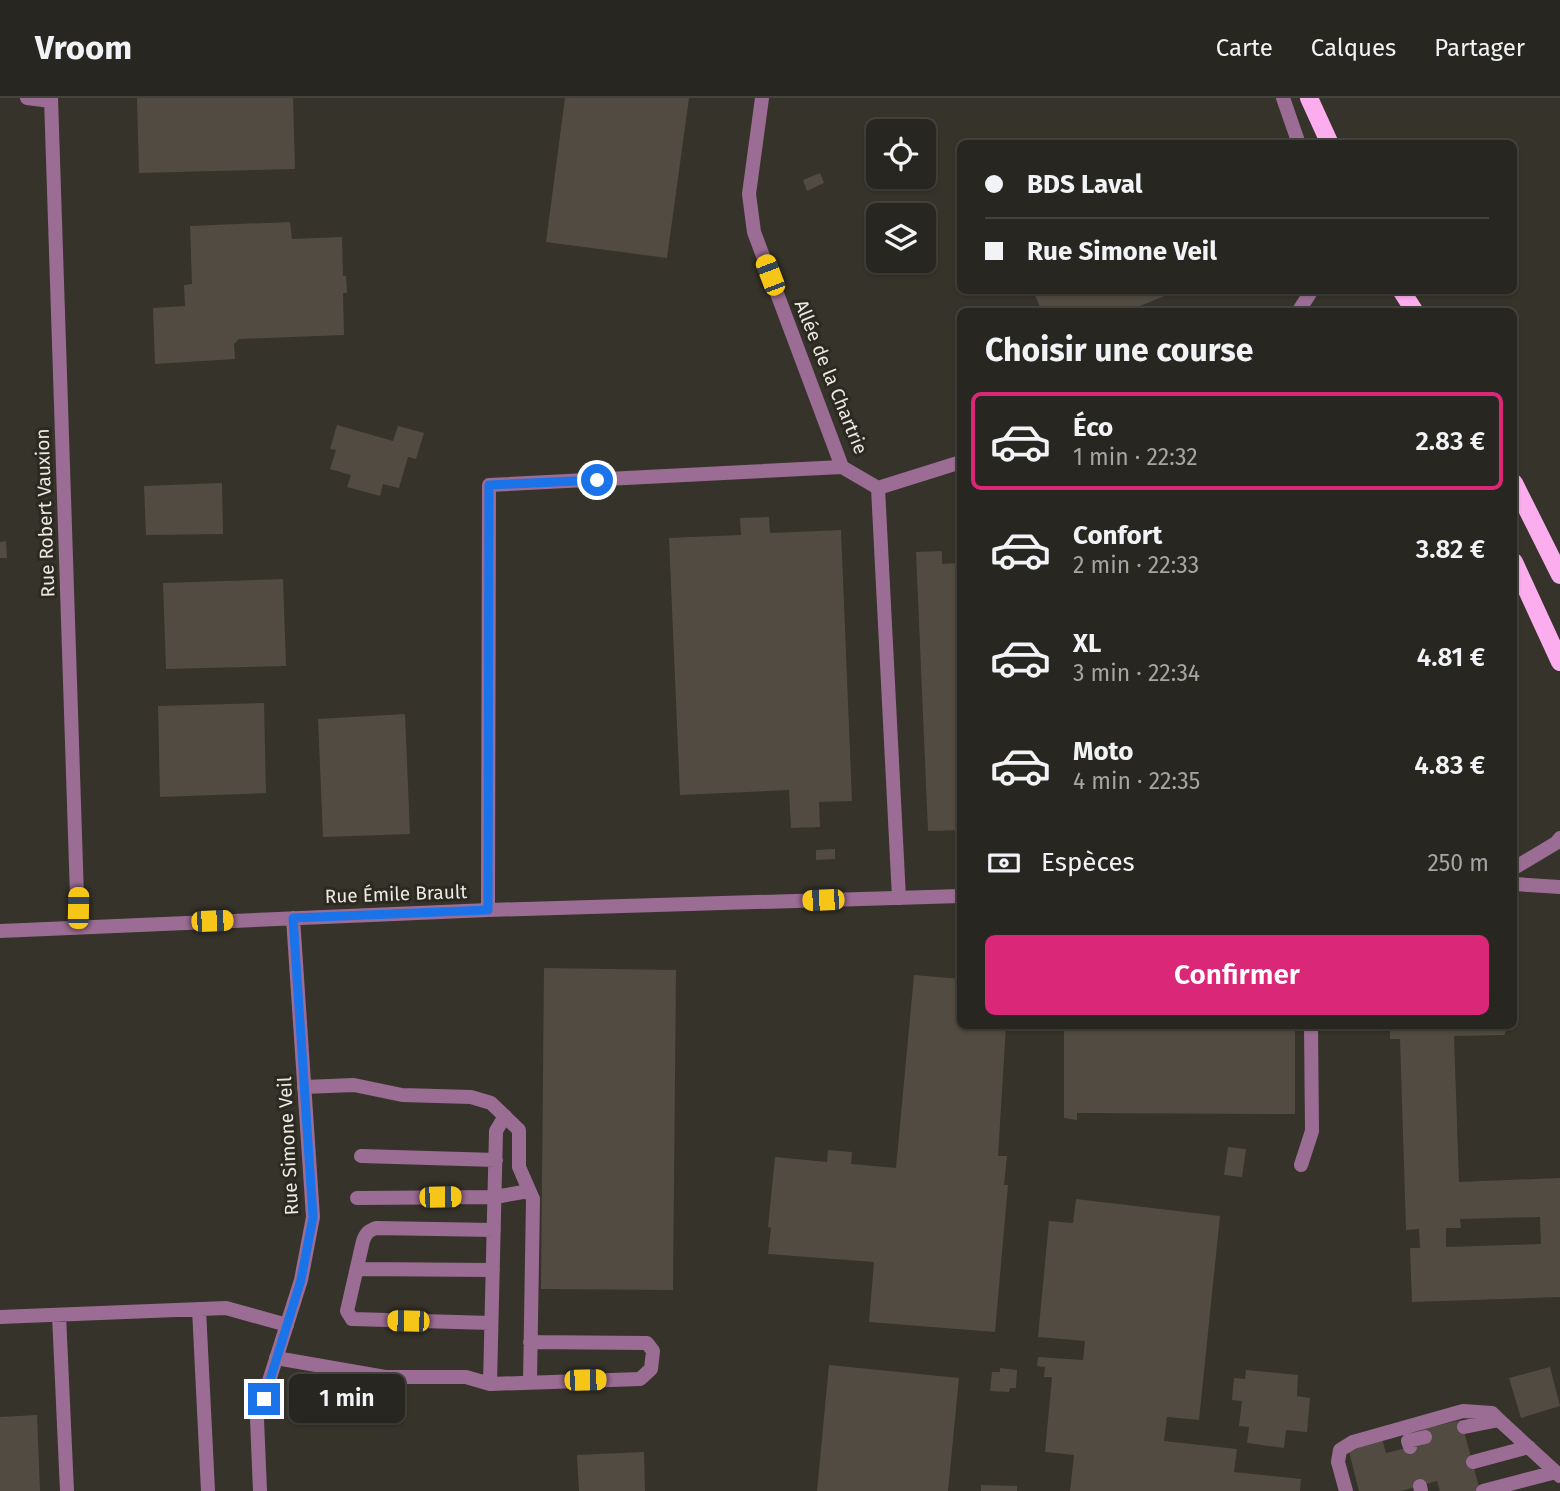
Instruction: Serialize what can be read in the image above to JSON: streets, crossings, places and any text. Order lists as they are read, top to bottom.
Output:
{
  "streets": {
    "street": [
      "Allée de la Chartrie",
      "Rue Robert Vauxion",
      "Rue Émile Brault",
      "Rue Simone Veil"
    ]
  },
  "crossings": [
    ["Rue Robert Vauxion", "Rue Émile Brault"],
    ["Rue Émile Brault", "Rue Simone Veil"]
  ],
  "page": {
    "header": "Vroom",
    "nav": ["Carte", "Calques", "Partager"],
    "banner": ["BDS Laval", "Rue Simone Veil"],
    "heading": "Choisir une course",
    "list": [
      {
        "name": "Éco",
        "note": "1 min · 22:32",
        "value": "2.83 €"
      },
      {
        "name": "Confort",
        "note": "2 min · 22:33",
        "value": "3.82 €"
      },
      {
        "name": "XL",
        "note": "3 min · 22:34",
        "value": "4.81 €"
      },
      {
        "name": "Moto",
        "note": "4 min · 22:35",
        "value": "4.83 €"
      }
    ],
    "pay": ["Espèces", "250 m"],
    "buttons": "Confirmer",
    "bubble": "1 min"
  }
}
